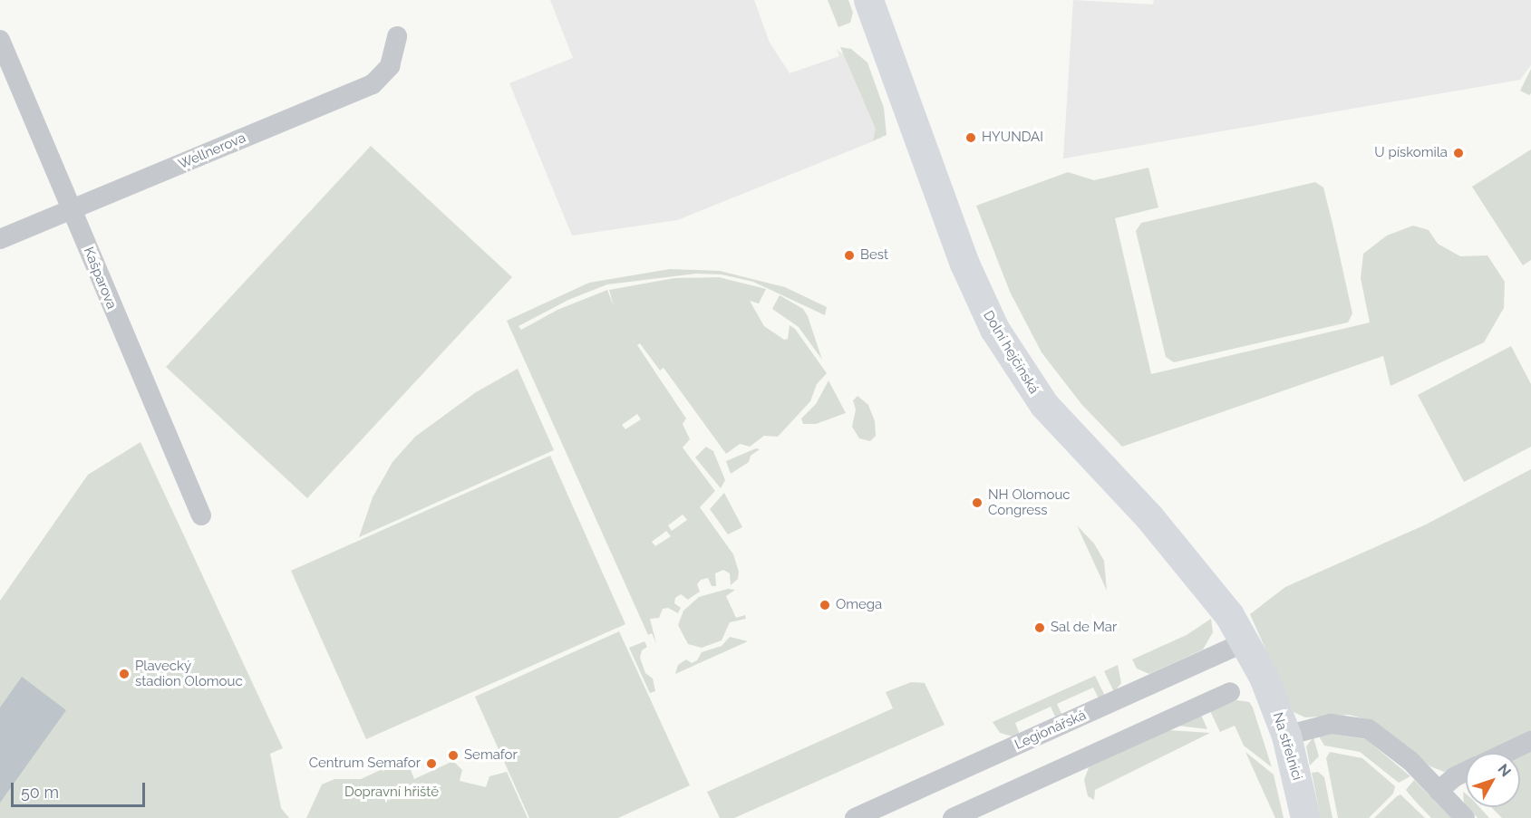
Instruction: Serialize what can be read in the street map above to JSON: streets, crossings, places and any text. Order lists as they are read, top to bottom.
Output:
{
  "streets": {
    "main road": ["Dolní hejčínská", "Na střelnici"],
    "street": ["Wellnerova", "Kašparova", "Legionářská"]
  },
  "crossings": [
    ["Wellnerova", "Kašparova"],
    ["Dolní hejčínská", "Legionářská"],
    ["Dolní hejčínská", "Na střelnici"]
  ],
  "parks": ["Dopravní hřiště"],
  "places": [
    "HYUNDAI",
    "U pískomila",
    "Best",
    "NH Olomouc Congress",
    "Omega",
    "Sal de Mar",
    "Plavecký stadion Olomouc",
    "Semafor",
    "Centrum Semafor"
  ],
  "scale_bar": "50 m",
  "north": "top right"
}
